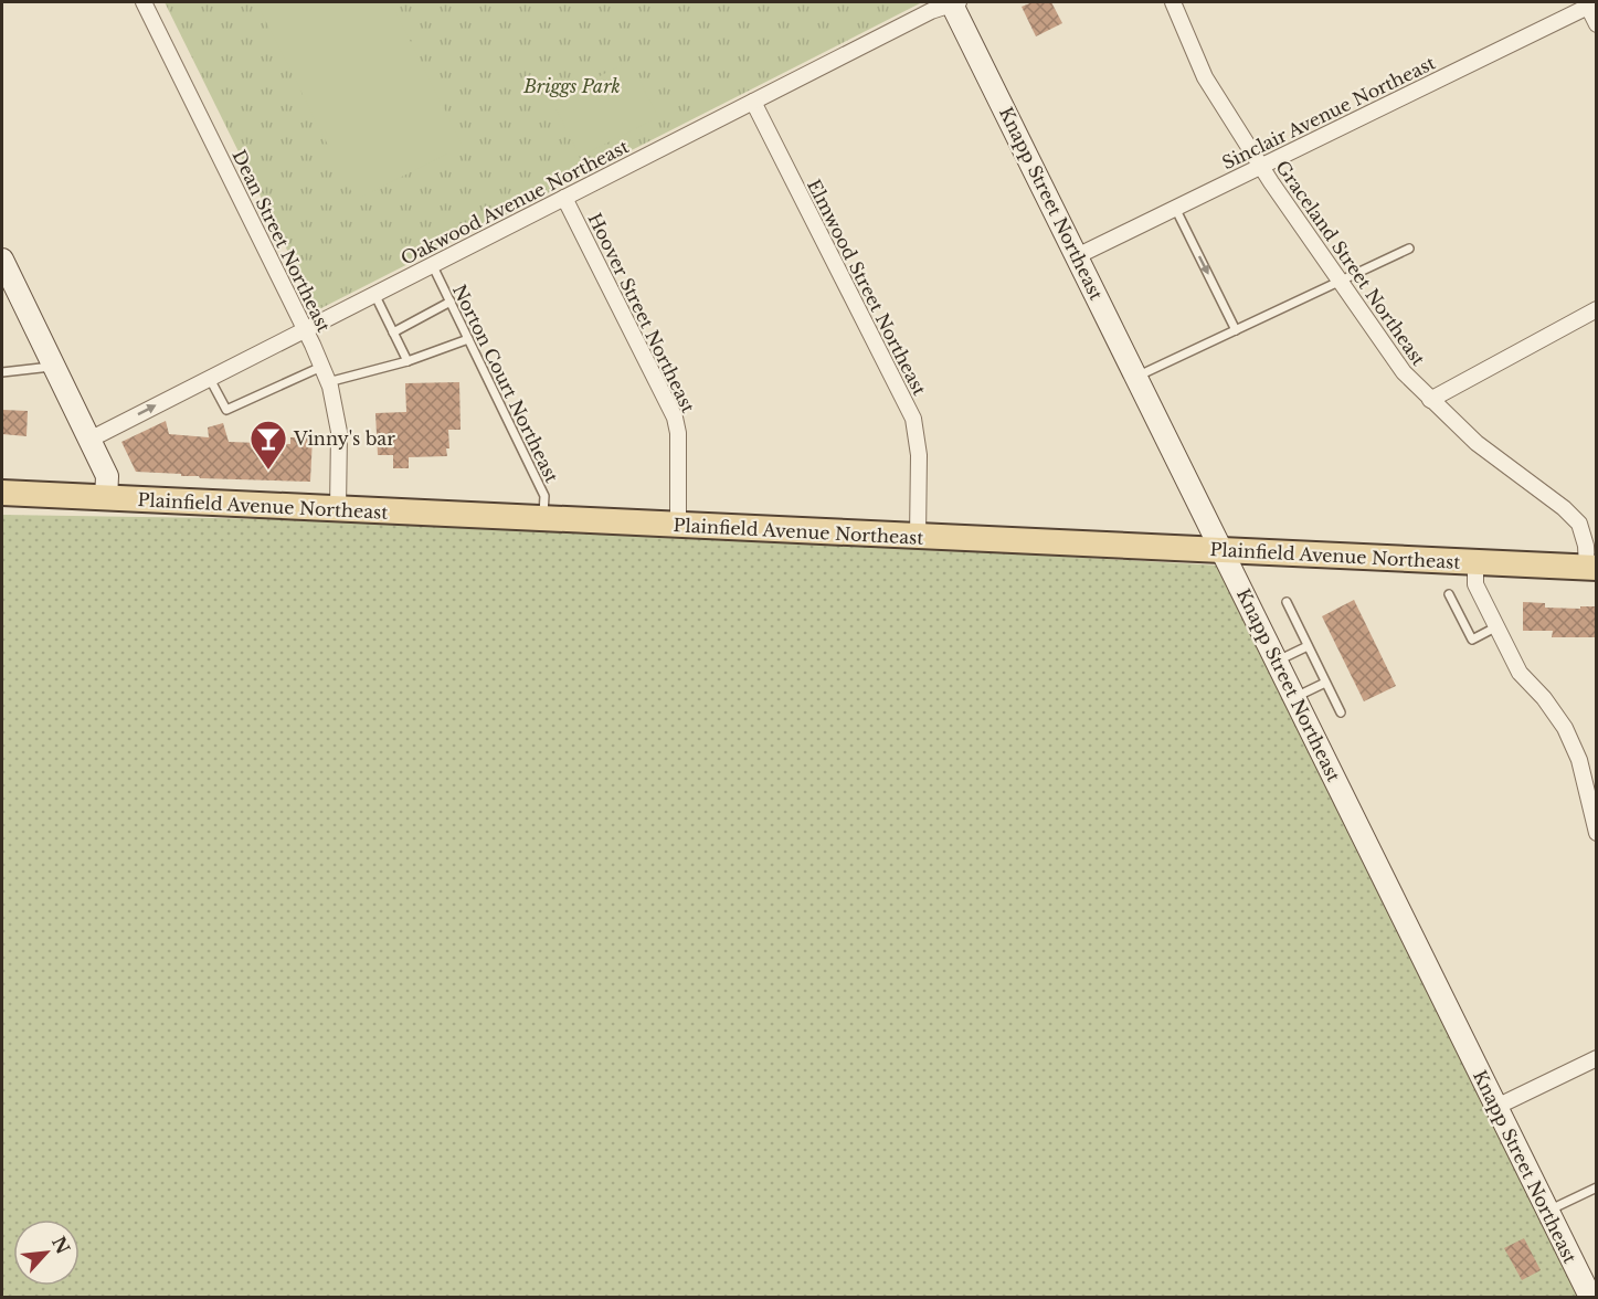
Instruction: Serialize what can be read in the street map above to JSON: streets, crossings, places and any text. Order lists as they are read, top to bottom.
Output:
{
  "streets": {
    "main road": ["Knapp Street Northeast", "Plainfield Avenue Northeast"],
    "street": [
      "Sinclair Avenue Northeast",
      "Oakwood Avenue Northeast",
      "Dean Street Northeast",
      "Graceland Street Northeast",
      "Elmwood Street Northeast",
      "Hoover Street Northeast"
    ],
    "lane": ["Norton Court Northeast"]
  },
  "crossings": [
    ["Sinclair Avenue Northeast", "Knapp Street Northeast"],
    ["Sinclair Avenue Northeast", "Graceland Street Northeast"],
    ["Oakwood Avenue Northeast", "Knapp Street Northeast"],
    ["Oakwood Avenue Northeast", "Dean Street Northeast"],
    ["Oakwood Avenue Northeast", "Elmwood Street Northeast"],
    ["Oakwood Avenue Northeast", "Hoover Street Northeast"],
    ["Oakwood Avenue Northeast", "Norton Court Northeast"],
    ["Knapp Street Northeast", "Plainfield Avenue Northeast"],
    ["Dean Street Northeast", "Plainfield Avenue Northeast"],
    ["Graceland Street Northeast", "Plainfield Avenue Northeast"],
    ["Elmwood Street Northeast", "Plainfield Avenue Northeast"],
    ["Hoover Street Northeast", "Plainfield Avenue Northeast"],
    ["Norton Court Northeast", "Plainfield Avenue Northeast"]
  ],
  "parks": ["Briggs Park"],
  "places": {
    "bar": ["Vinny's bar"]
  },
  "north": "top right"
}
